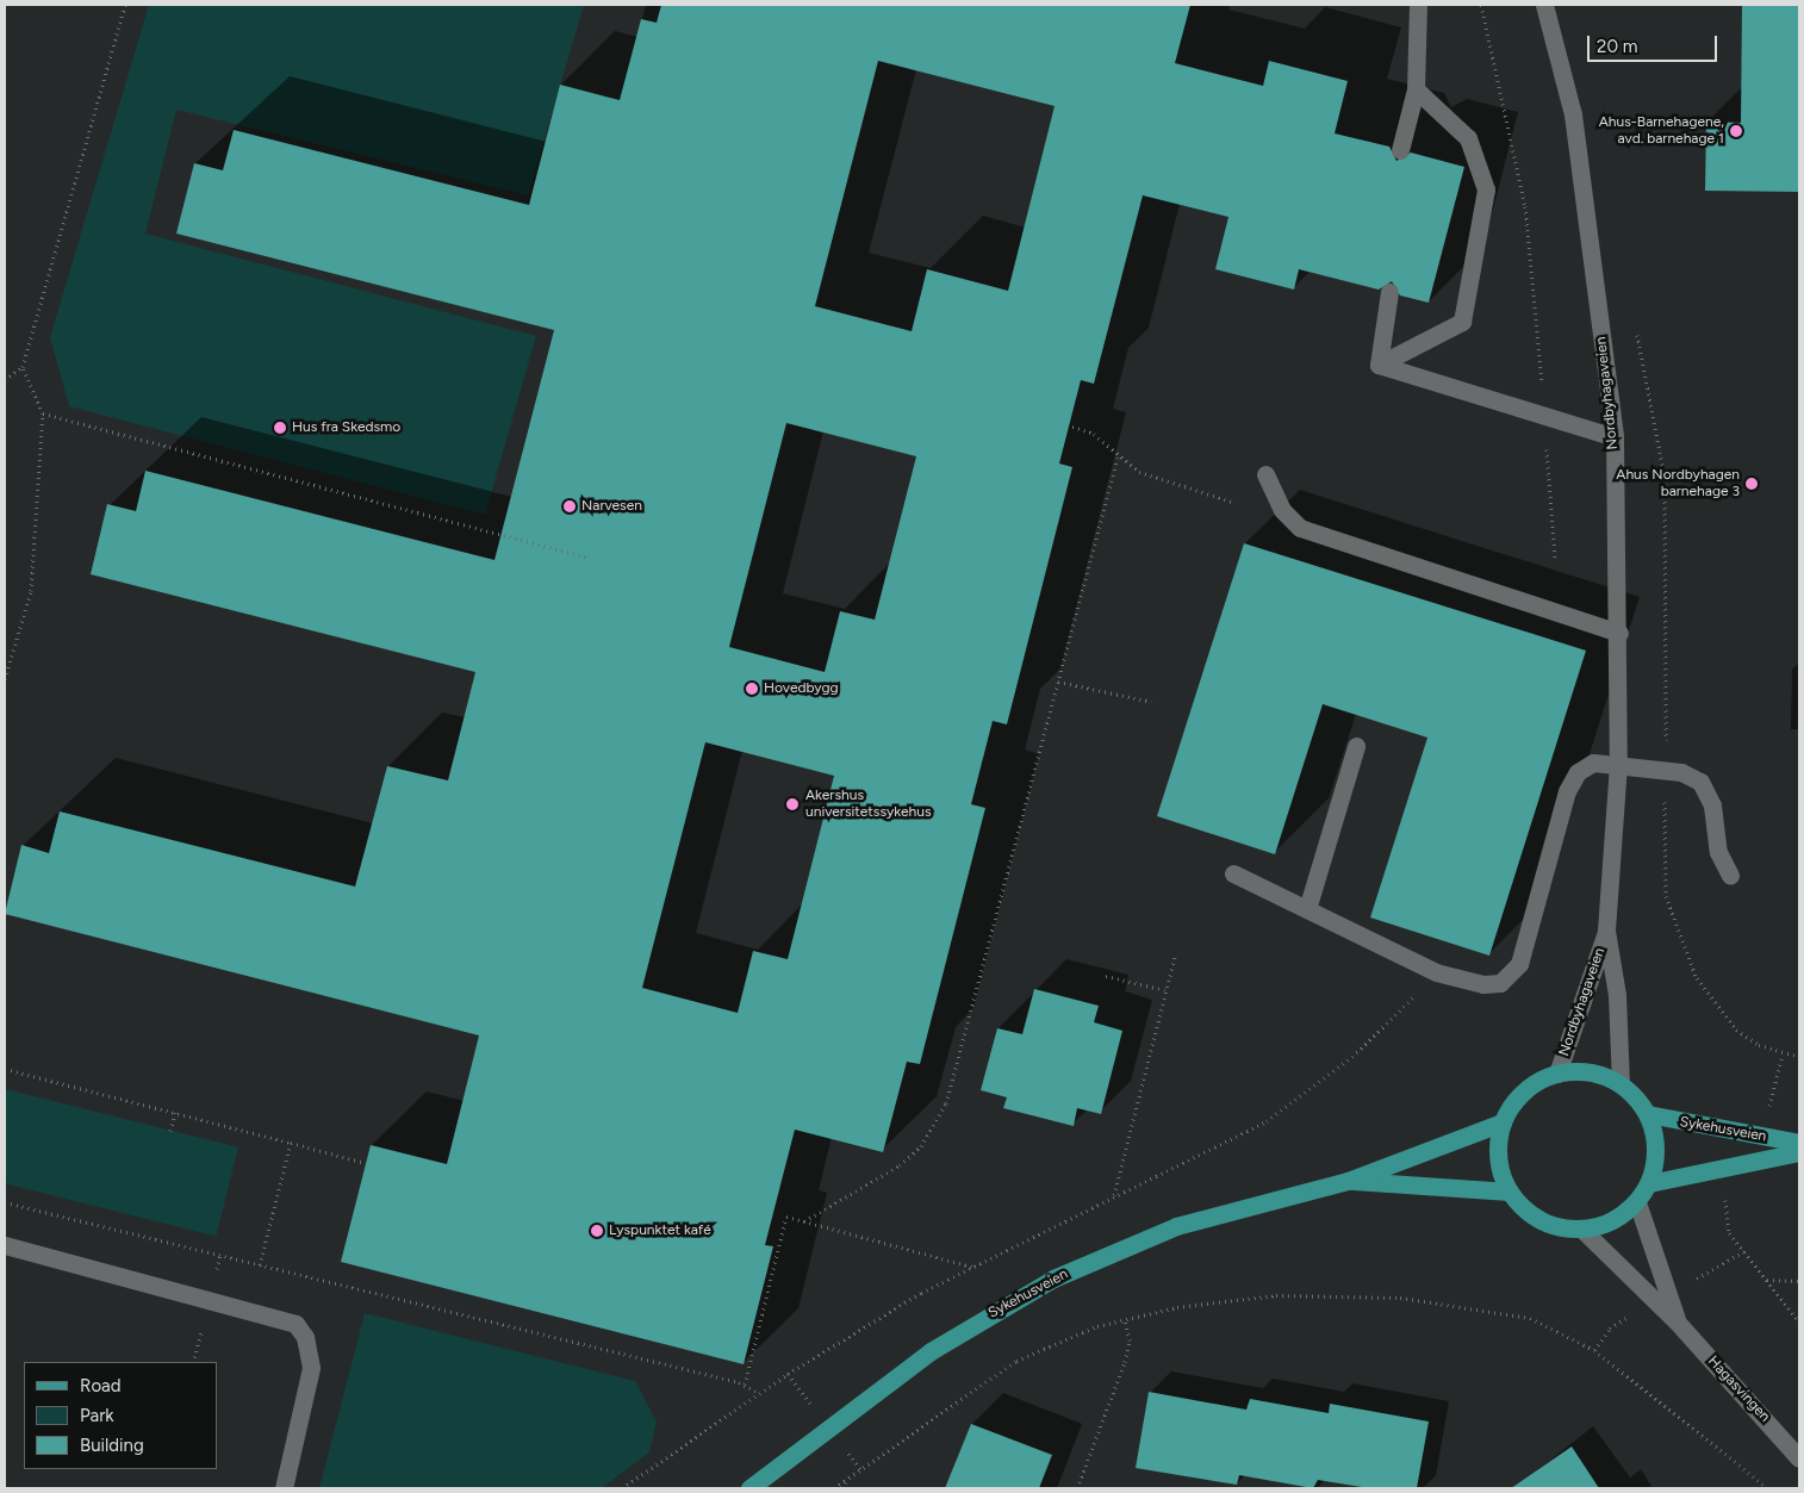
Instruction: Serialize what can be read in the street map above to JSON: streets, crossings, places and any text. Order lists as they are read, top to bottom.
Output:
{
  "streets": {
    "main road": ["Sykehusveien"],
    "street": ["Nordbyhagaveien", "Hagasvingen"]
  },
  "crossings": [
    ["Nordbyhagaveien", "Sykehusveien"],
    ["Nordbyhagaveien", "Hagasvingen"],
    ["Sykehusveien", "Hagasvingen"]
  ],
  "places": [
    "Ahus-Barnehagene, avd. barnehage 1",
    "Hus fra Skedsmo",
    "Ahus Nordbyhagen barnehage 3",
    "Narvesen",
    "Hovedbygg",
    "Akershus universitetssykehus",
    "Lyspunktet kafé"
  ],
  "legend": ["Road", "Park", "Building"],
  "scale_bar": "20 m"
}
